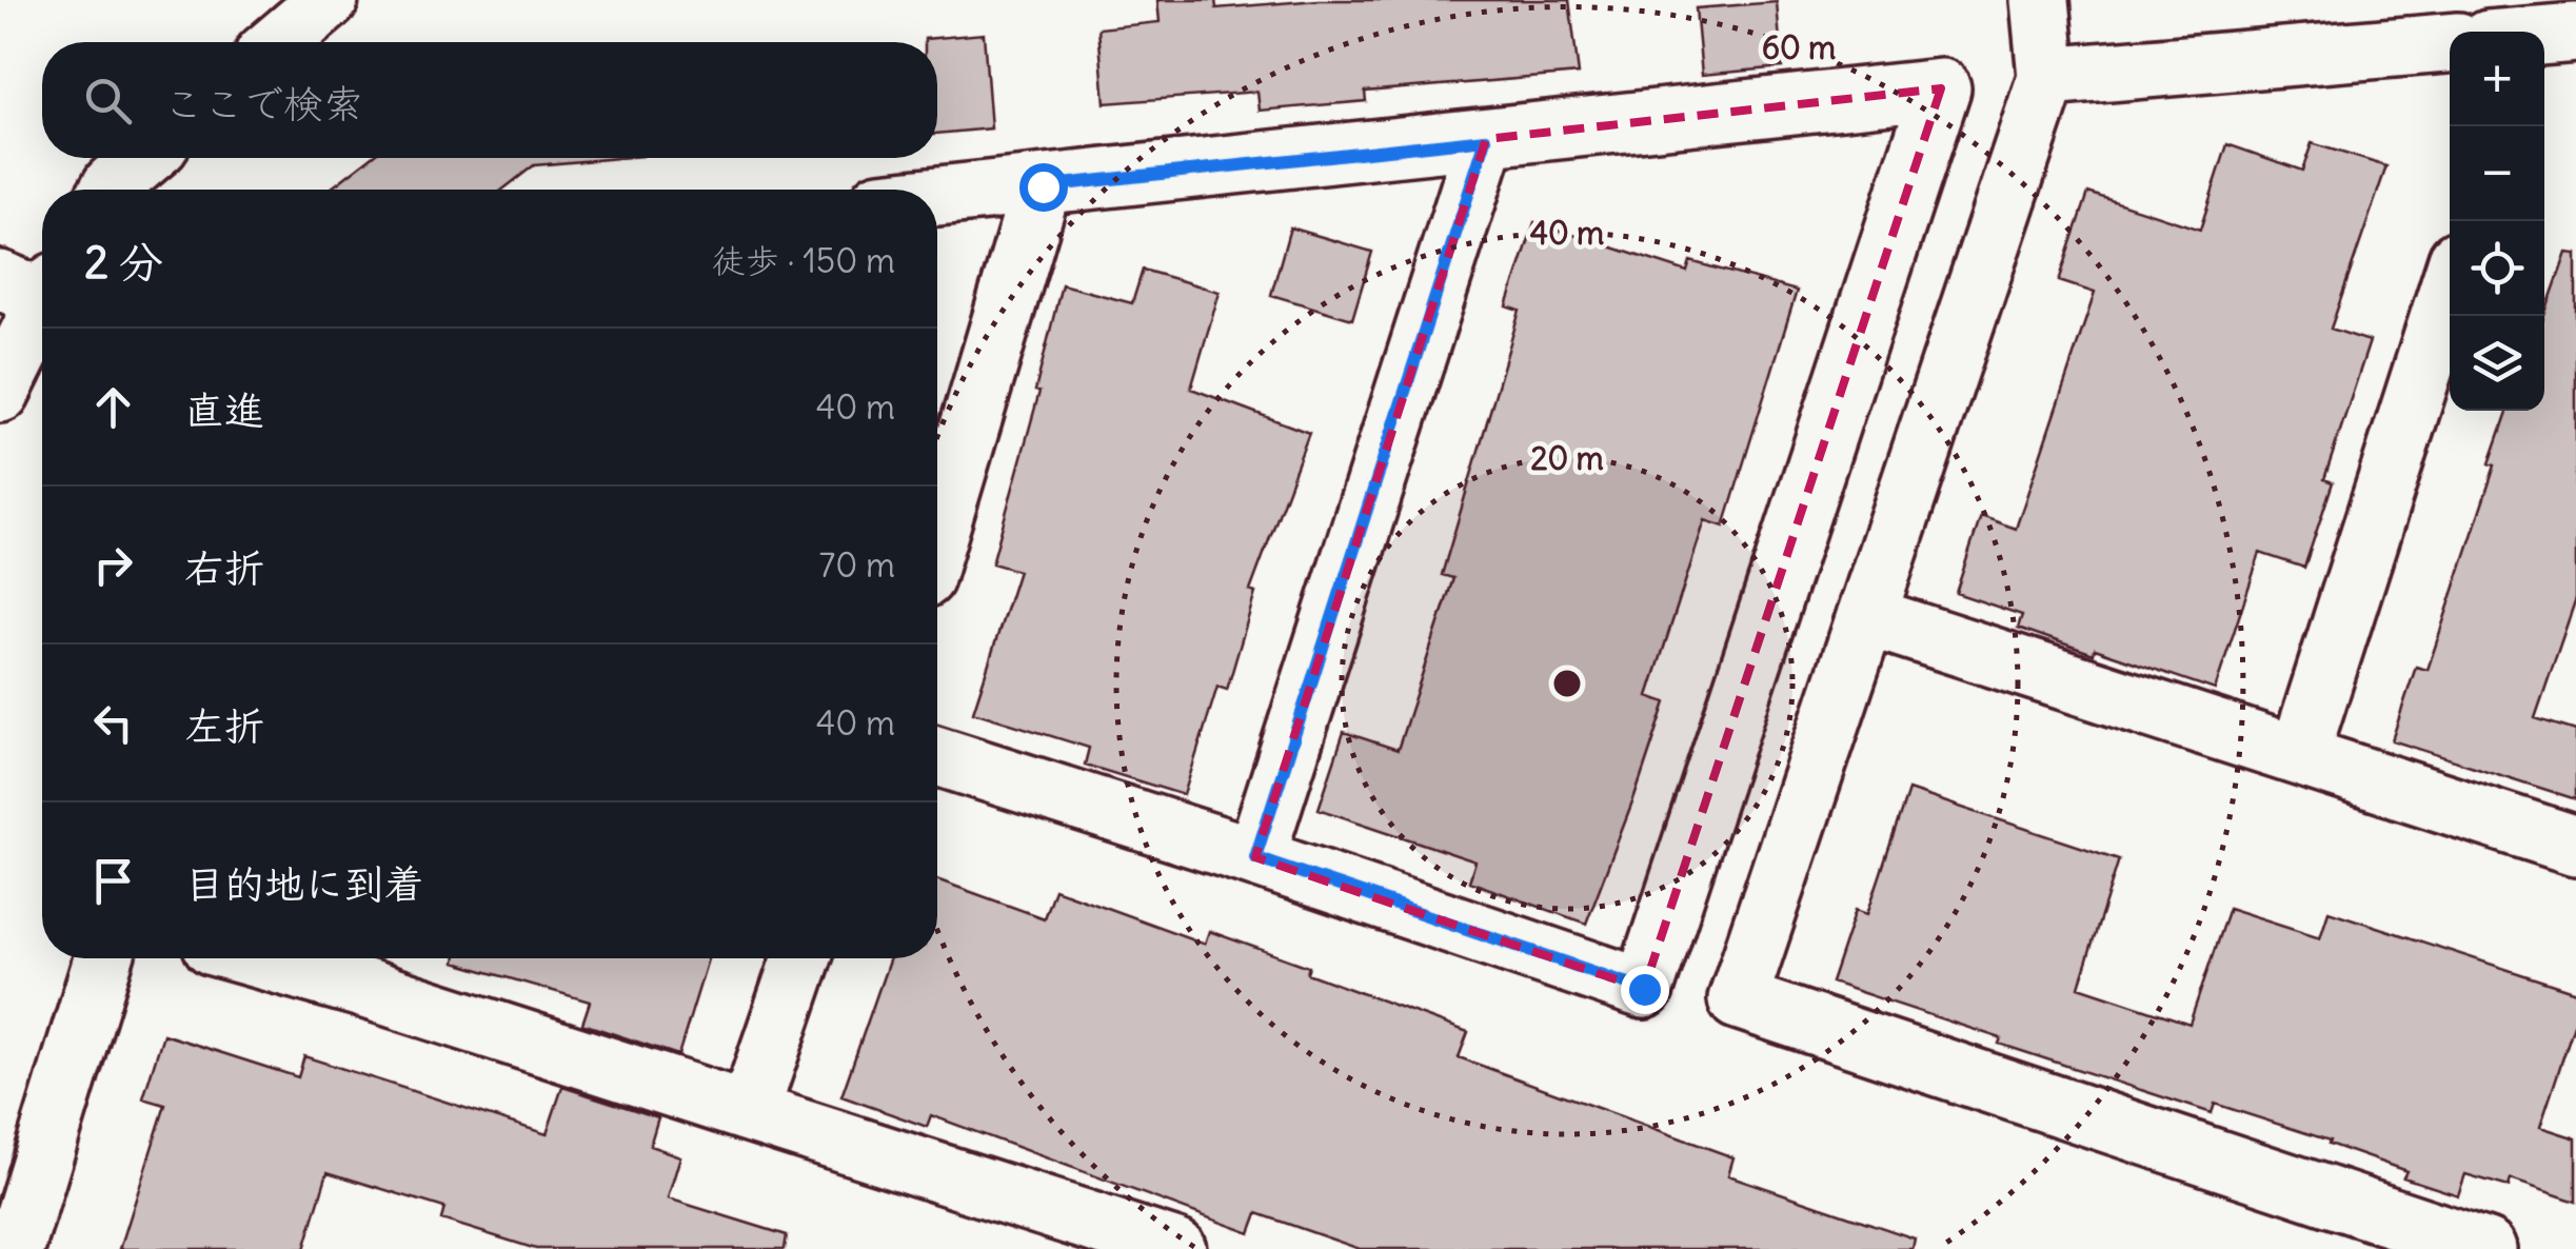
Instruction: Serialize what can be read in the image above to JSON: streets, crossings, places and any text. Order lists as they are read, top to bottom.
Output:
{
  "page": {
    "map_buttons": ["+", "−"],
    "search": "ここで検索",
    "heading": ["2 分", "徒歩 · 150 m"],
    "list": [
      ["直進", "40 m"],
      ["右折", "70 m"],
      ["左折", "40 m"],
      "目的地に到着"
    ]
  },
  "rings": ["60 m", "40 m", "20 m"]
}
